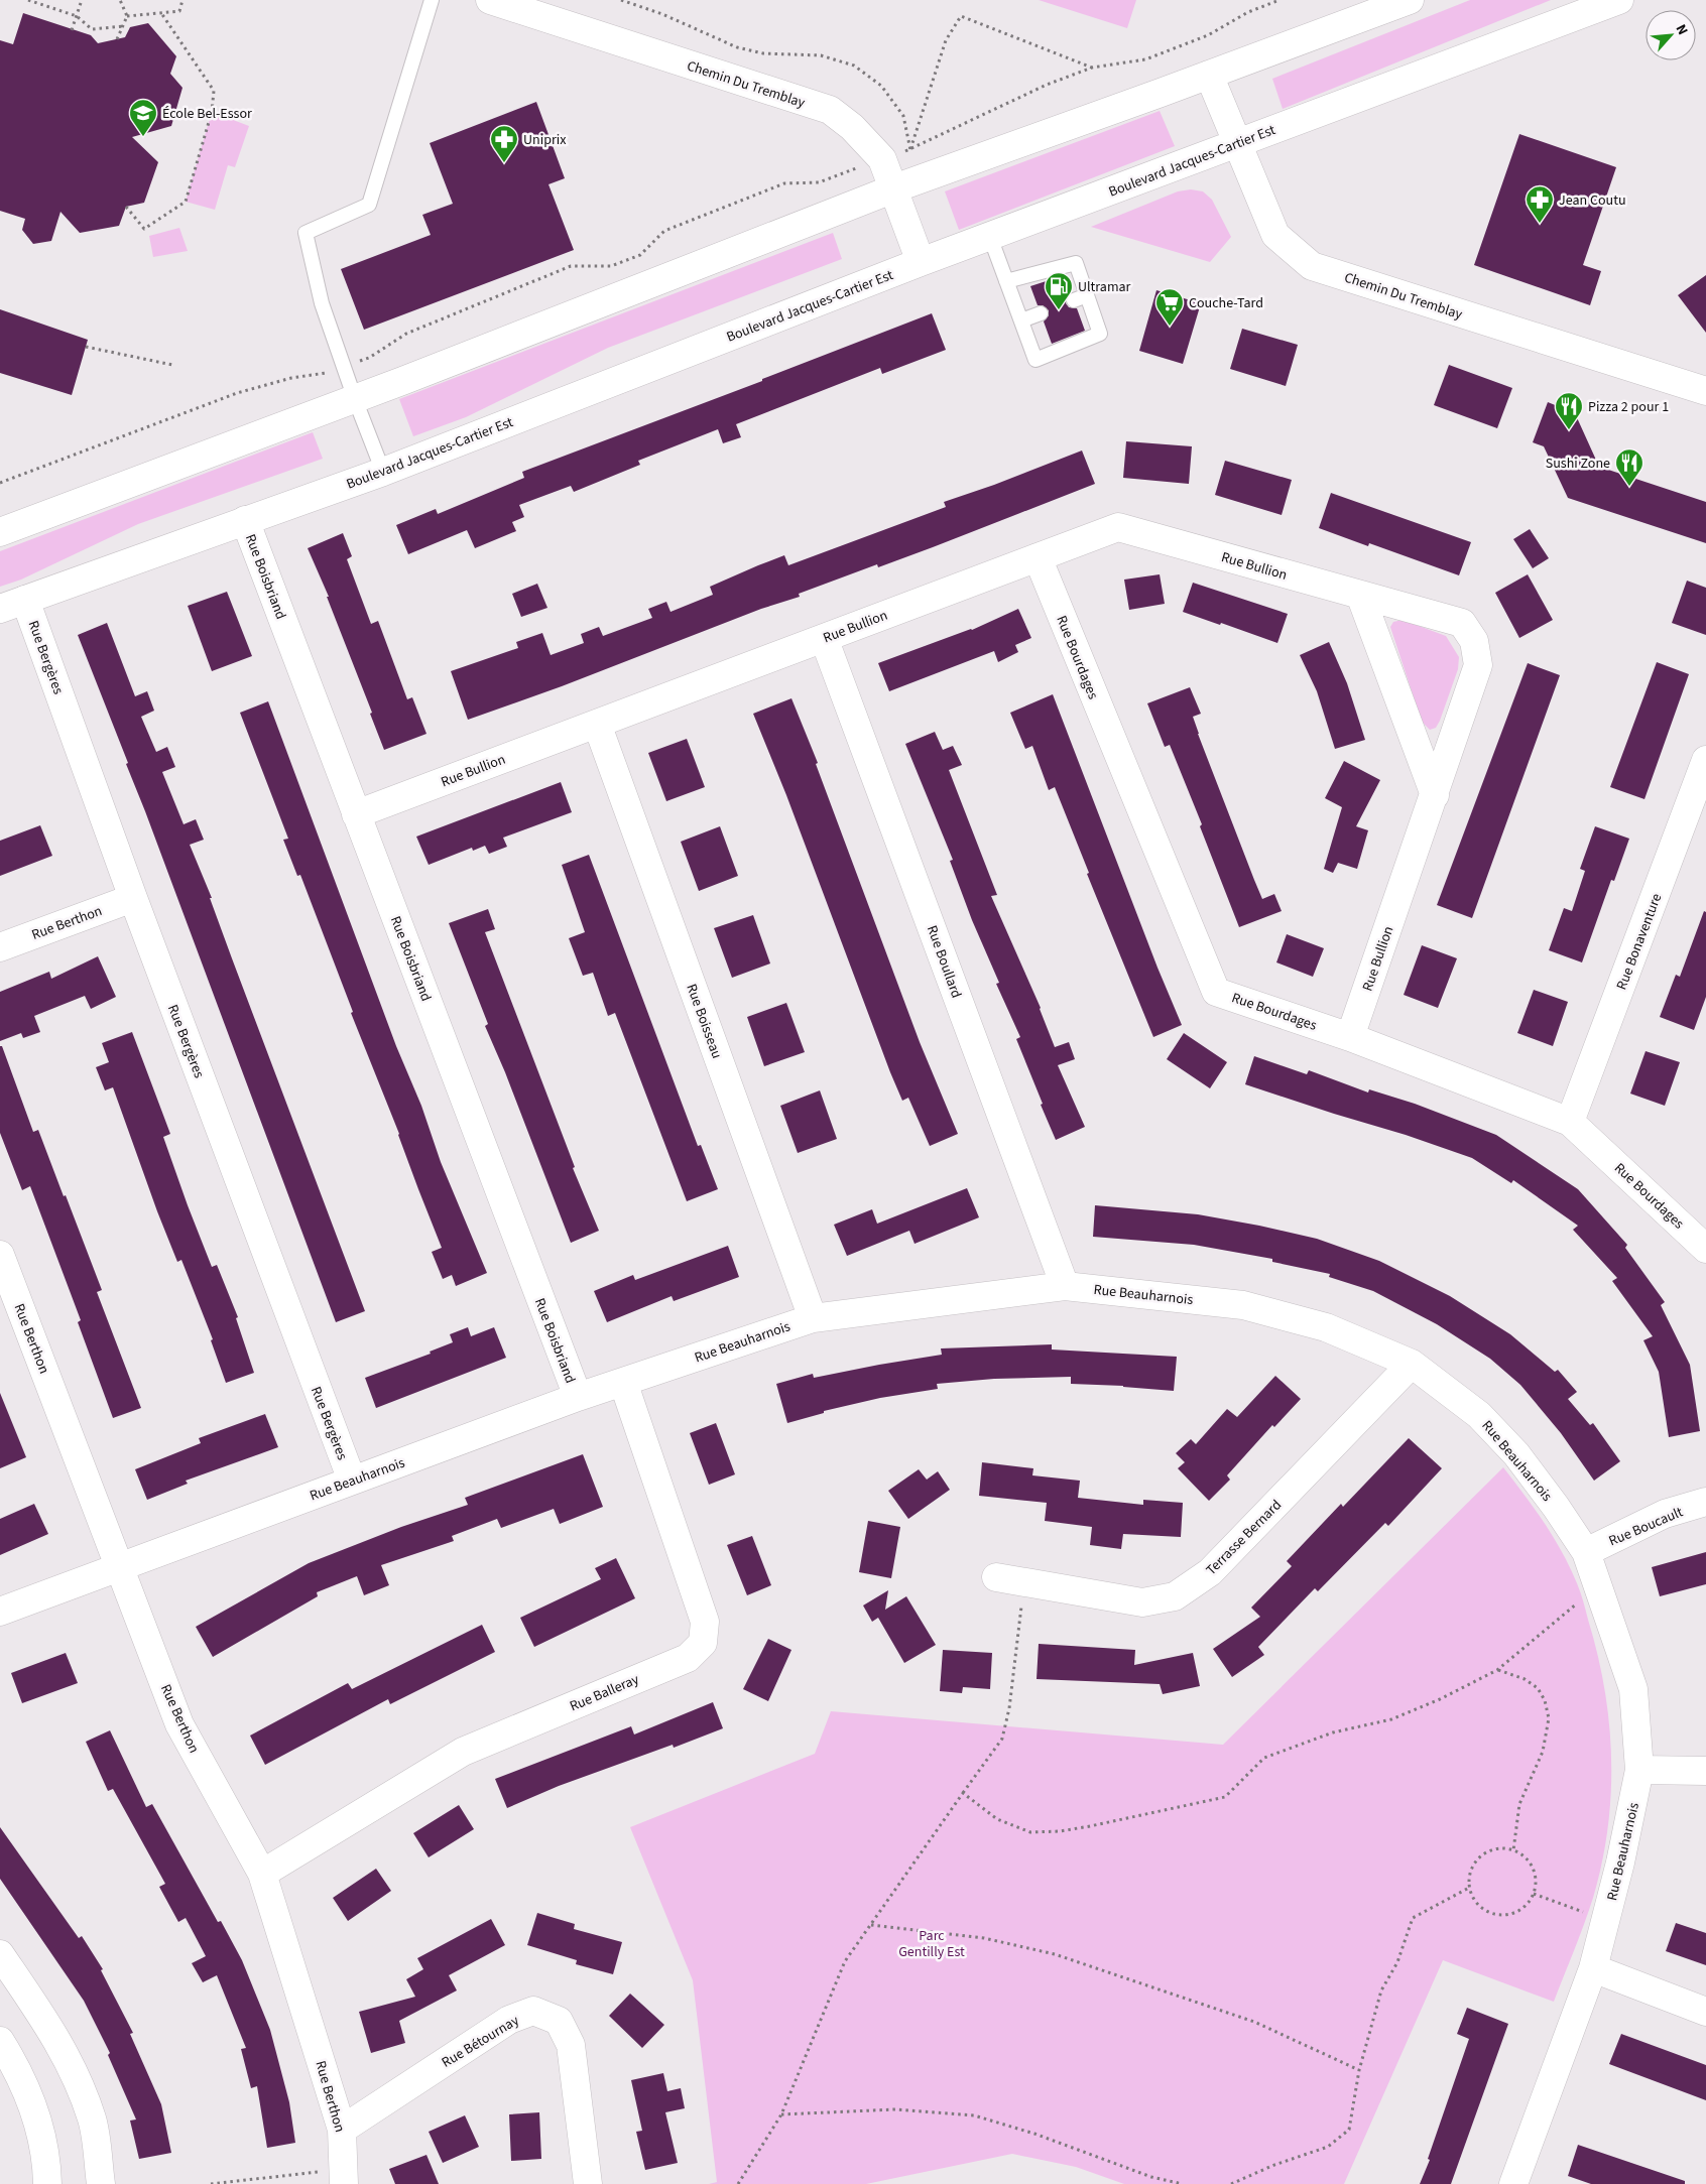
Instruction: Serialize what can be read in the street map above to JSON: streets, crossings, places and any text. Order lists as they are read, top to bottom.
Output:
{
  "streets": {
    "street": [
      "Chemin Du Tremblay",
      "Boulevard Jacques-Cartier Est",
      "Rue Bullion",
      "Rue Boisbriand",
      "Rue Bergères",
      "Rue Bourdages",
      "Rue Berthon",
      "Rue Bonaventure",
      "Rue Boullard",
      "Rue Boisseau",
      "Rue Beauharnois",
      "Rue Boucault",
      "Terrasse Bernard",
      "Rue Balleray",
      "Rue Bétournay"
    ]
  },
  "crossings": [
    ["Chemin Du Tremblay", "Boulevard Jacques-Cartier Est"],
    ["Boulevard Jacques-Cartier Est", "Rue Boisbriand"],
    ["Boulevard Jacques-Cartier Est", "Rue Bergères"],
    ["Rue Bullion", "Rue Boisbriand"],
    ["Rue Bullion", "Rue Bourdages"],
    ["Rue Bullion", "Rue Boullard"],
    ["Rue Bullion", "Rue Boisseau"],
    ["Rue Boisbriand", "Rue Beauharnois"],
    ["Rue Bergères", "Rue Berthon"],
    ["Rue Bergères", "Rue Beauharnois"],
    ["Rue Bourdages", "Rue Bonaventure"],
    ["Rue Berthon", "Rue Beauharnois"],
    ["Rue Berthon", "Rue Balleray"],
    ["Rue Berthon", "Rue Bétournay"],
    ["Rue Boullard", "Rue Beauharnois"],
    ["Rue Boisseau", "Rue Beauharnois"],
    ["Rue Beauharnois", "Rue Boucault"],
    ["Rue Beauharnois", "Terrasse Bernard"],
    ["Rue Beauharnois", "Rue Balleray"]
  ],
  "parks": ["Parc Gentilly Est"],
  "places": {
    "school or university": ["École Bel-Essor"],
    "pharmacy": ["Uniprix", "Jean Coutu"],
    "fuel station": ["Ultramar"],
    "supermarket": ["Couche-Tard"],
    "restaurant": ["Pizza 2 pour 1", "Sushi Zone"]
  },
  "north": "top right"
}
